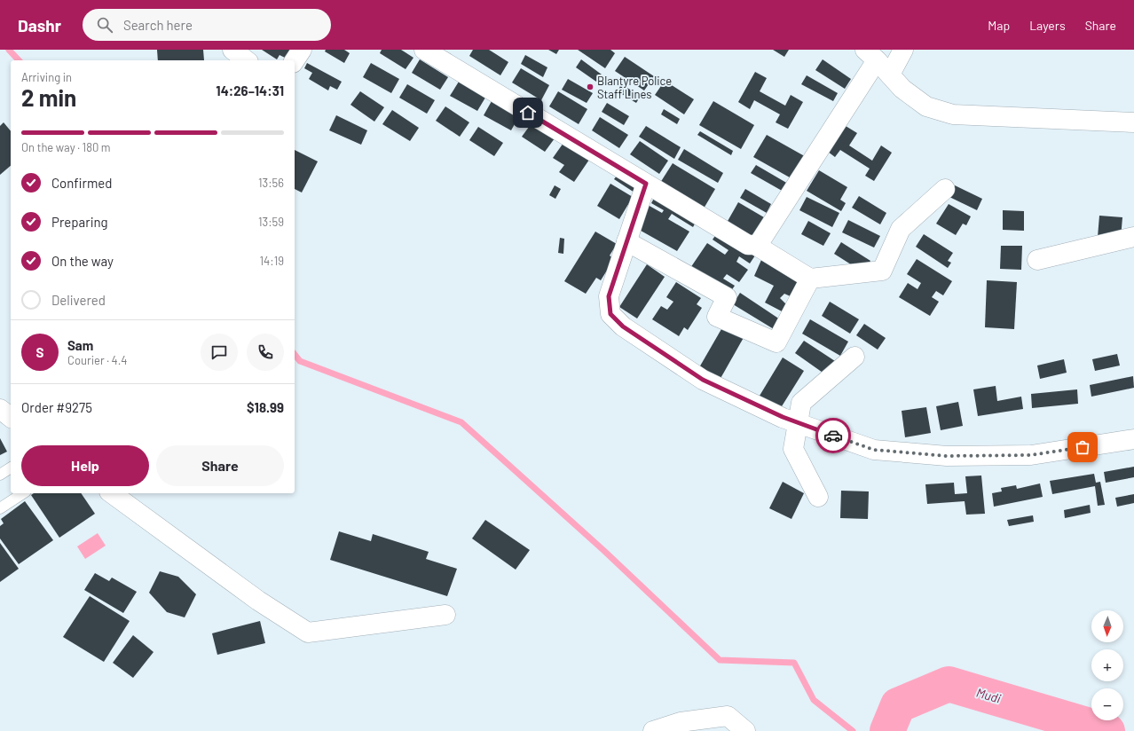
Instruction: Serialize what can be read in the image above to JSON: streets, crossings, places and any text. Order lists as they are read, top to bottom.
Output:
{
  "water": ["Mudi"],
  "places": ["Blantyre Police Staff Lines"],
  "north": "bottom",
  "page": {
    "header": "Dashr",
    "search": "Search here",
    "nav": ["Map", "Layers", "Share"],
    "heading": ["2 min", "Arriving in", "14:26–14:31"],
    "panel": [
      "Sam",
      "Courier · 4.4",
      "Order #9275",
      "$18.99"
    ],
    "bar": "On the way · 180 m",
    "list": [
      ["Confirmed", "13:56"],
      ["Preparing", "13:59"],
      ["On the way", "14:19"],
      "Delivered"
    ],
    "round": "S",
    "buttons": ["Help", "Share"],
    "map_buttons": ["+", "−"]
  }
}
